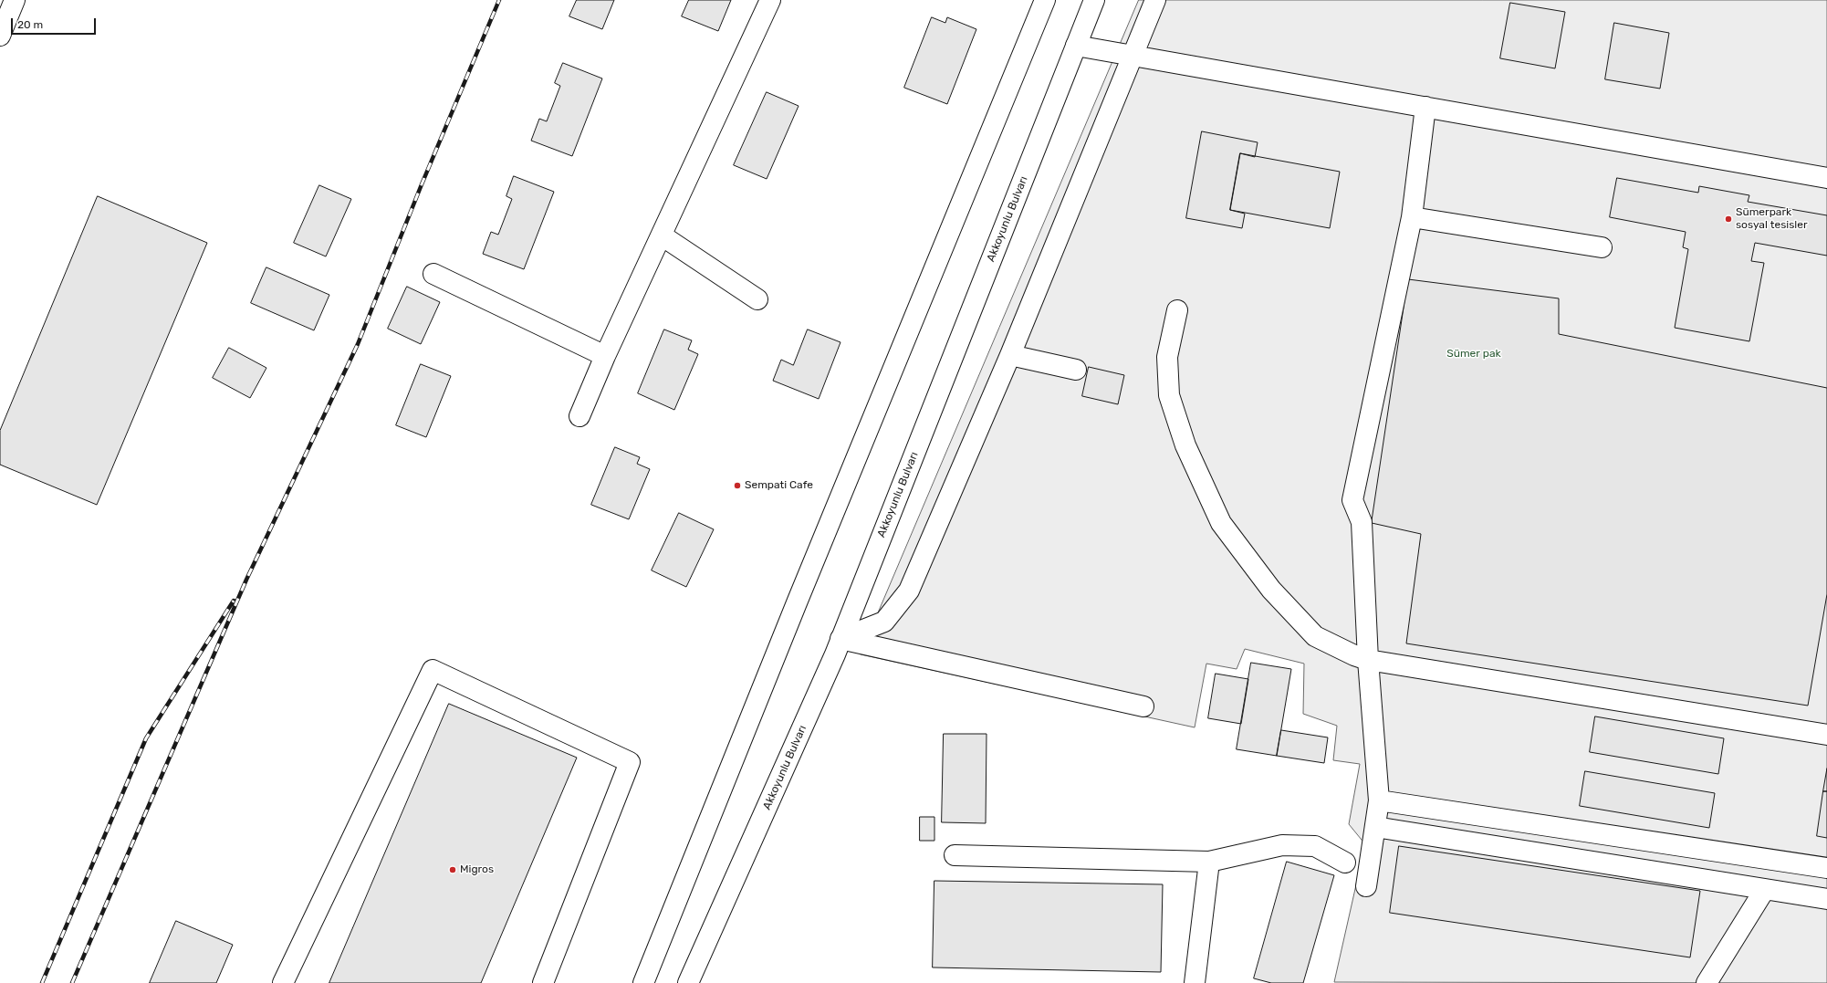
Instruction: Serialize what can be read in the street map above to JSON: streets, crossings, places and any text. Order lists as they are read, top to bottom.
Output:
{
  "streets": {
    "main road": ["Akkoyunlu Bulvarı"]
  },
  "parks": ["Sümer pak"],
  "places": ["Sümerpark sosyal tesisler", "Sempati Cafe", "Migros"],
  "scale_bar": "20 m"
}
